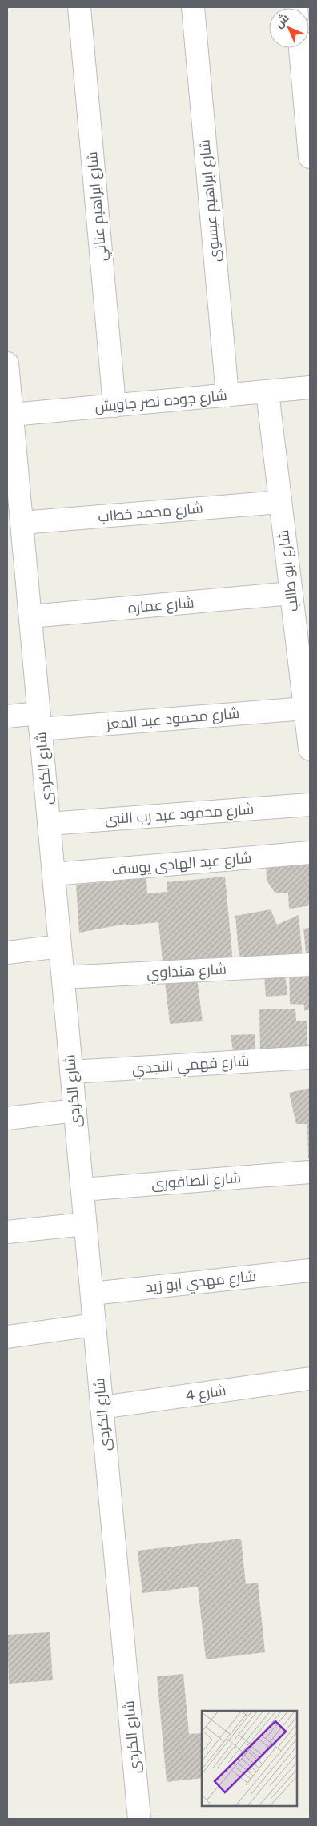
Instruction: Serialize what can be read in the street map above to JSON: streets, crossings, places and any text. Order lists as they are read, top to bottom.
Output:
{
  "streets": {
    "street": [
      "شارع ابراهيم عيسوى",
      "شارع ابراهيم عناني",
      "شارع جوده نصر جاويش",
      "شارع محمد خطاب",
      "شارع ابو طالب",
      "شارع عماره",
      "شارع محمود عبد المعز",
      "شارع الكردى",
      "شارع محمود عبد رب النبى",
      "شارع عبد الهادى يوسف",
      "شارع هنداوي",
      "شارع فهمي النجدي",
      "شارع الصافورى",
      "شارع مهدي ابو زيد",
      "شارع 4"
    ]
  },
  "crossings": [
    ["شارع ابراهيم عيسوى", "شارع جوده نصر جاويش"],
    ["شارع ابراهيم عناني", "شارع جوده نصر جاويش"],
    ["شارع جوده نصر جاويش", "شارع ابو طالب"],
    ["شارع جوده نصر جاويش", "شارع الكردى"],
    ["شارع محمد خطاب", "شارع ابو طالب"],
    ["شارع محمد خطاب", "شارع الكردى"],
    ["شارع ابو طالب", "شارع عماره"],
    ["شارع ابو طالب", "شارع محمود عبد المعز"],
    ["شارع عماره", "شارع الكردى"],
    ["شارع محمود عبد المعز", "شارع الكردى"],
    ["شارع الكردى", "شارع محمود عبد رب النبى"],
    ["شارع الكردى", "شارع عبد الهادى يوسف"],
    ["شارع الكردى", "شارع هنداوي"],
    ["شارع الكردى", "شارع فهمي النجدي"],
    ["شارع الكردى", "شارع الصافورى"],
    ["شارع الكردى", "شارع مهدي ابو زيد"],
    ["شارع الكردى", "شارع 4"]
  ],
  "north": "top left"
}
